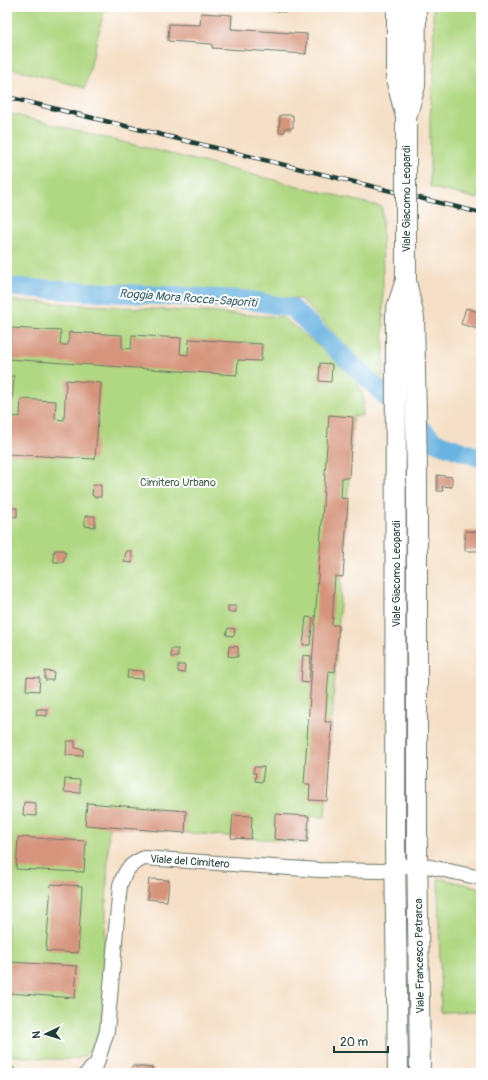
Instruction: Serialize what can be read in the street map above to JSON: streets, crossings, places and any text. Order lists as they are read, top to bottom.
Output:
{
  "streets": {
    "main road": ["Viale Giacomo Leopardi", "Viale Francesco Petrarca"],
    "street": ["Viale del Cimitero"]
  },
  "crossings": [
    ["Viale Giacomo Leopardi", "Viale del Cimitero"],
    ["Viale Giacomo Leopardi", "Viale Francesco Petrarca"],
    ["Viale del Cimitero", "Viale Francesco Petrarca"]
  ],
  "water": ["Roggia Mora Rocca-Saporiti"],
  "parks": ["Cimitero Urbano"],
  "scale_bar": "20 m",
  "north": "left"
}
